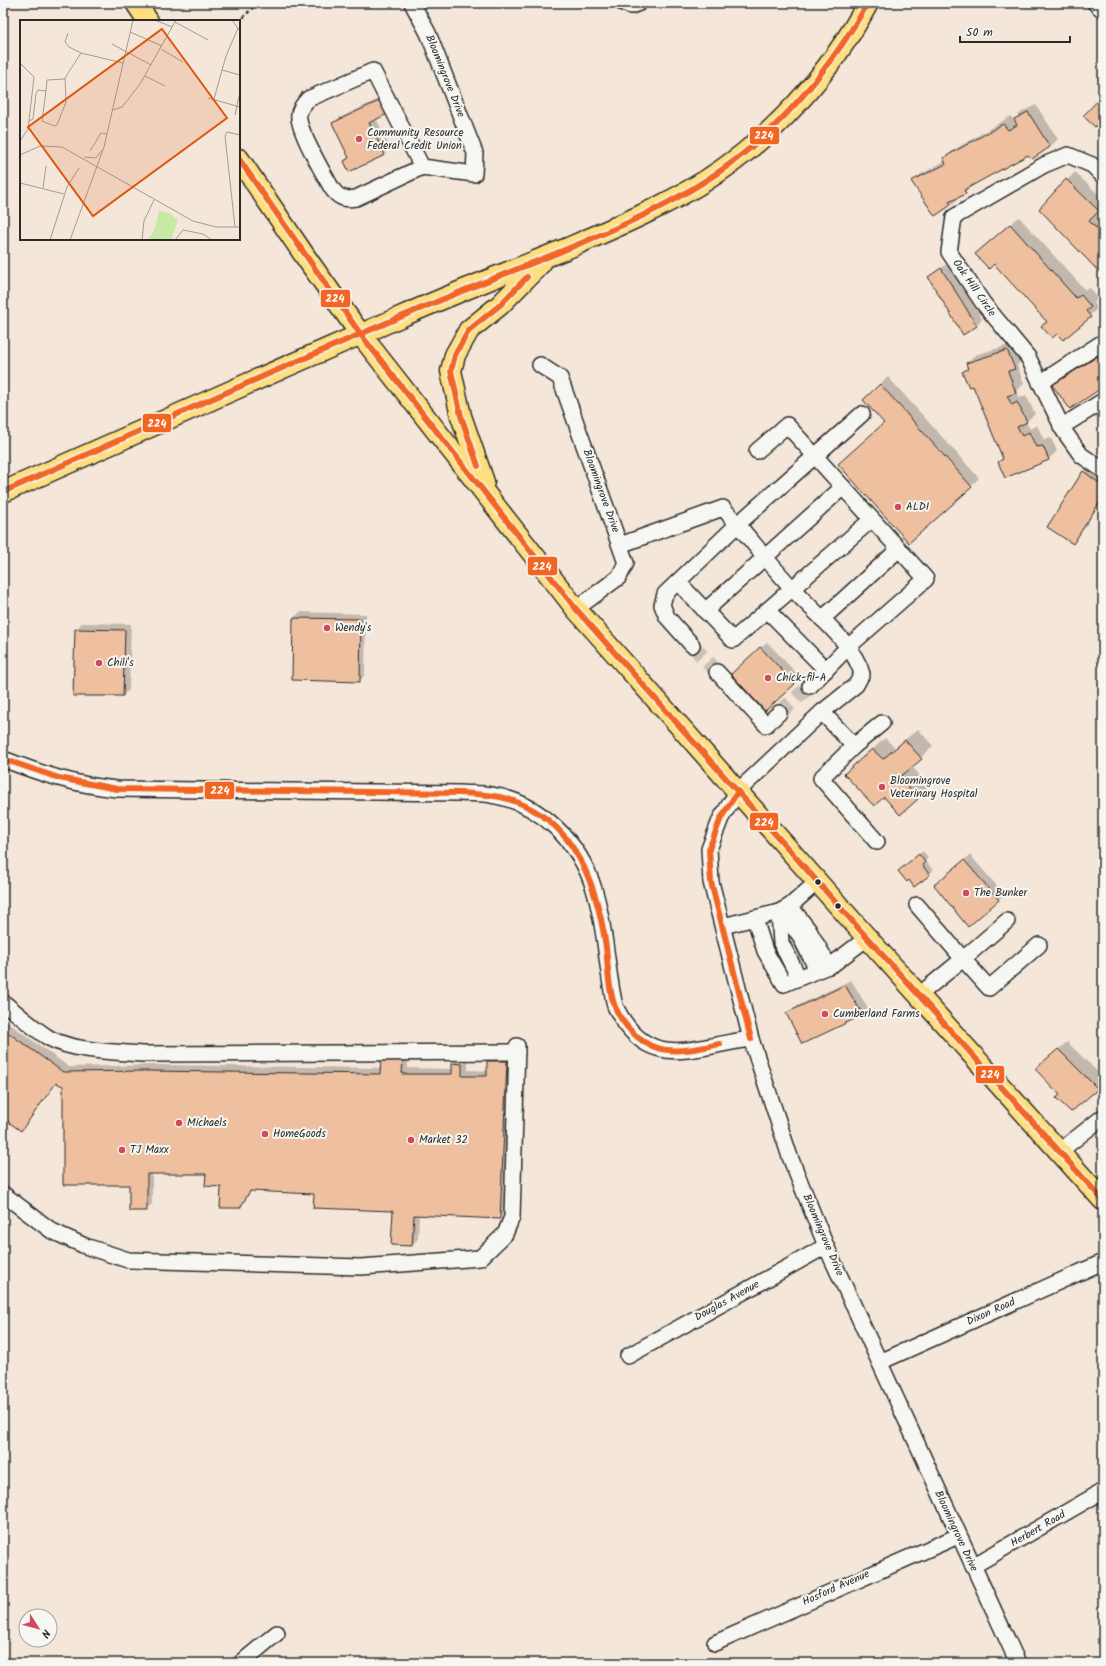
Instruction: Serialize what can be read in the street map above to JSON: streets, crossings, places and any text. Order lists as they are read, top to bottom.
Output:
{
  "streets": {
    "street": [
      "Bloomingrove Drive",
      "Oak Hill Circle",
      "Douglas Avenue",
      "Dixon Road",
      "Herbert Road",
      "Hosford Avenue"
    ]
  },
  "crossings": [
    ["Bloomingrove Drive", "Douglas Avenue"],
    ["Bloomingrove Drive", "Dixon Road"],
    ["Bloomingrove Drive", "Herbert Road"],
    ["Bloomingrove Drive", "Hosford Avenue"]
  ],
  "places": [
    "Community Resource Federal Credit Union",
    "ALDI",
    "Wendy's",
    "Chili's",
    "Chick-fil-A",
    "Bloomingrove Veterinary Hospital",
    "The Bunker",
    "Cumberland Farms",
    "Michaels",
    "HomeGoods",
    "Market 32",
    "TJ Maxx"
  ],
  "lines": ["transit line 224"],
  "scale_bar": "50 m",
  "north": "bottom right"
}
